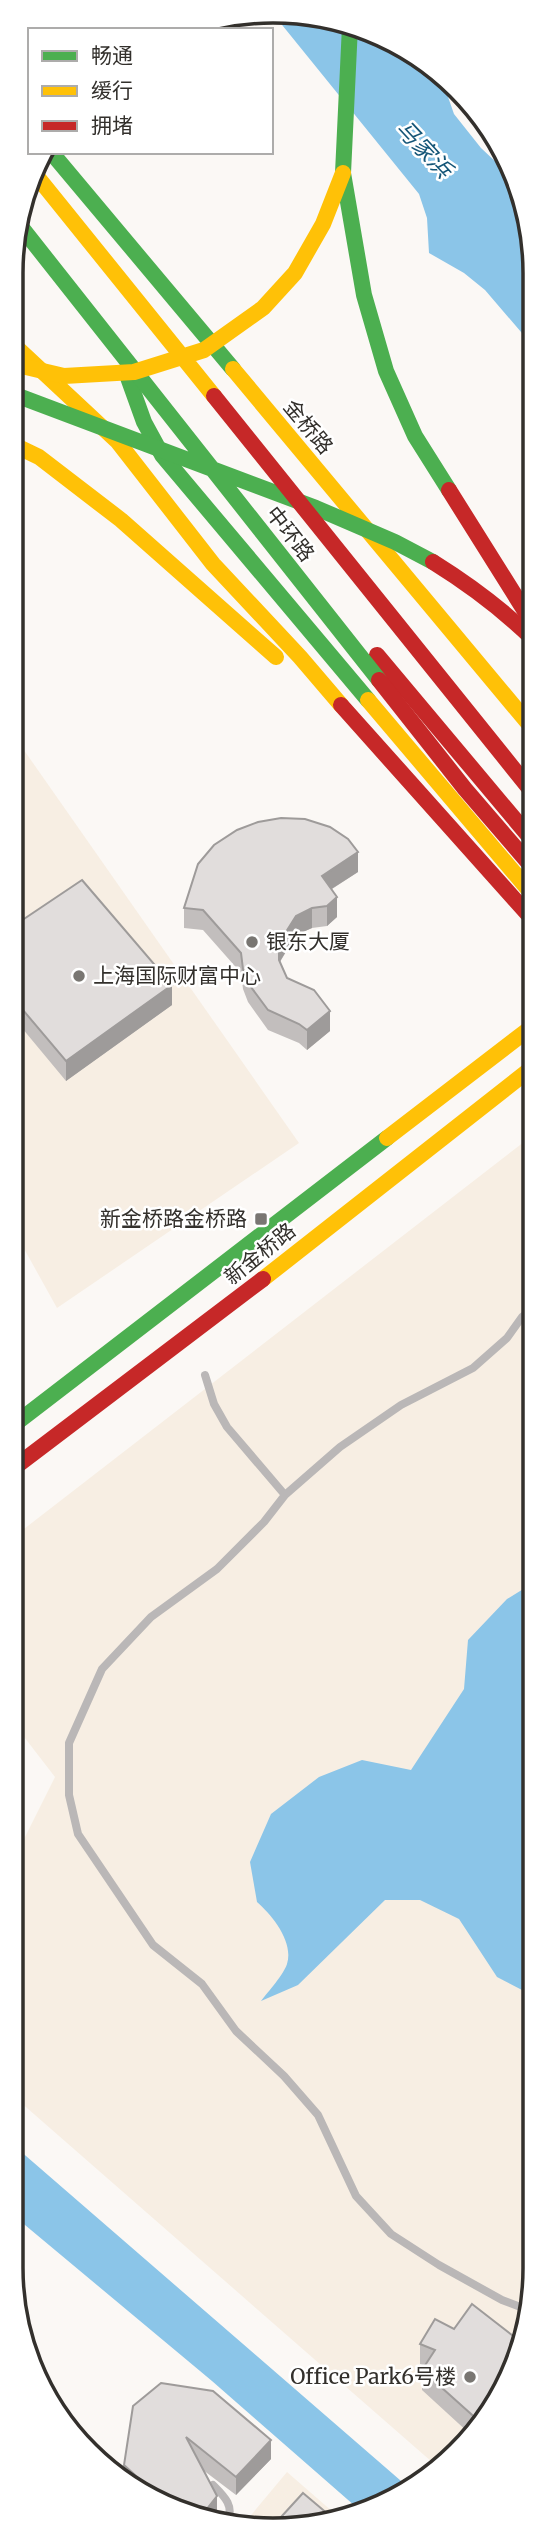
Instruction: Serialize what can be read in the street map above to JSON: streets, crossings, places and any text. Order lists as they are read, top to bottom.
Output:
{
  "streets": {
    "main road": ["金桥路", "中环路", "新金桥路"]
  },
  "water": ["马家浜"],
  "places": {
    "other": ["银东大厦", "上海国际财富中心", "Office Park6号楼"],
    "transit": ["新金桥路金桥路"]
  },
  "legend": ["畅通", "缓行", "拥堵"]
}
